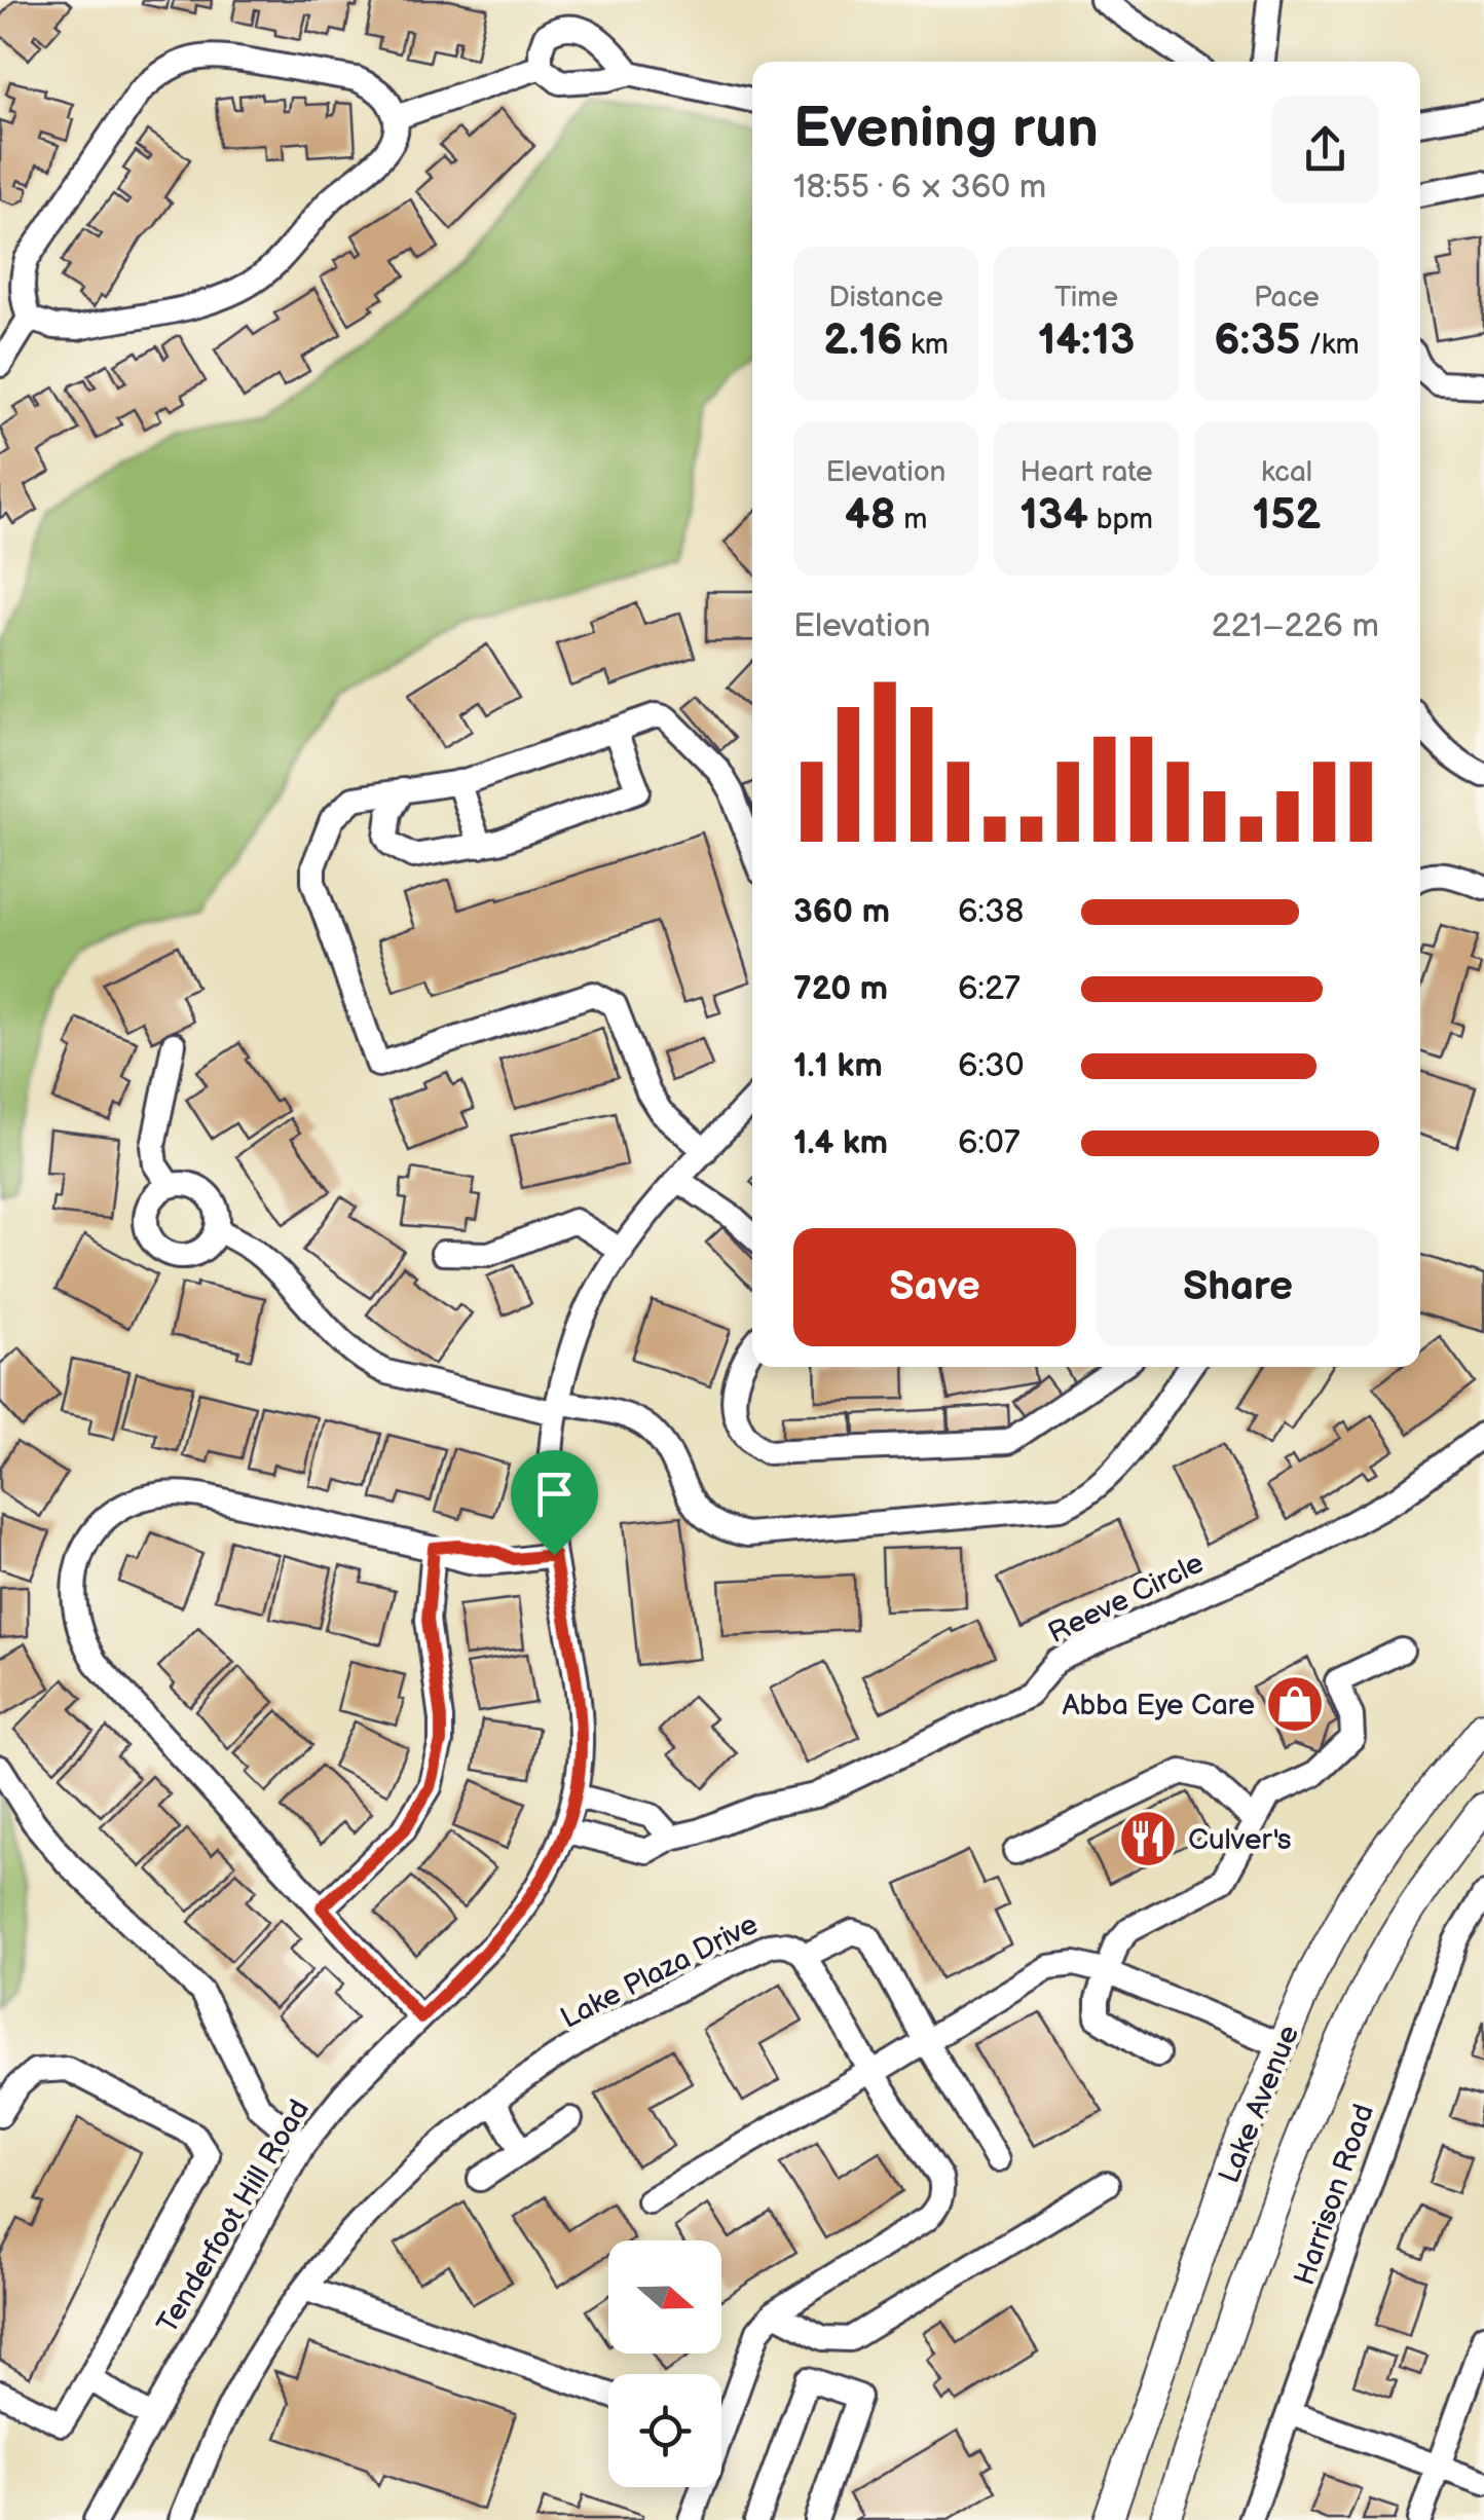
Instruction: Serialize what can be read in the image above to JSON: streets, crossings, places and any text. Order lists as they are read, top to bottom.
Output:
{
  "streets": {
    "main road": ["Lake Avenue"],
    "street": [
      "Reeve Circle",
      "Lake Plaza Drive",
      "Harrison Road",
      "Tenderfoot Hill Road"
    ]
  },
  "crossings": [
    ["Reeve Circle", "Tenderfoot Hill Road"]
  ],
  "places": {
    "shop": ["Abba Eye Care"],
    "restaurant": ["Culver's"]
  },
  "north": "right",
  "page": {
    "heading": ["Evening run", "18:55 · 6 × 360 m"],
    "stats": [
      ["Distance", "2.16 km"],
      ["Time", "14:13"],
      ["Pace", "6:35 /km"],
      ["Elevation", "48 m"],
      ["Heart rate", "134 bpm"],
      ["kcal", "152"]
    ],
    "chart": ["Elevation", "221–226 m"],
    "list": [
      {
        "name": "360 m",
        "note": "6:38"
      },
      {
        "name": "720 m",
        "note": "6:27"
      },
      {
        "name": "1.1 km",
        "note": "6:30"
      },
      {
        "name": "1.4 km",
        "note": "6:07"
      }
    ],
    "buttons": ["Save", "Share"]
  }
}
